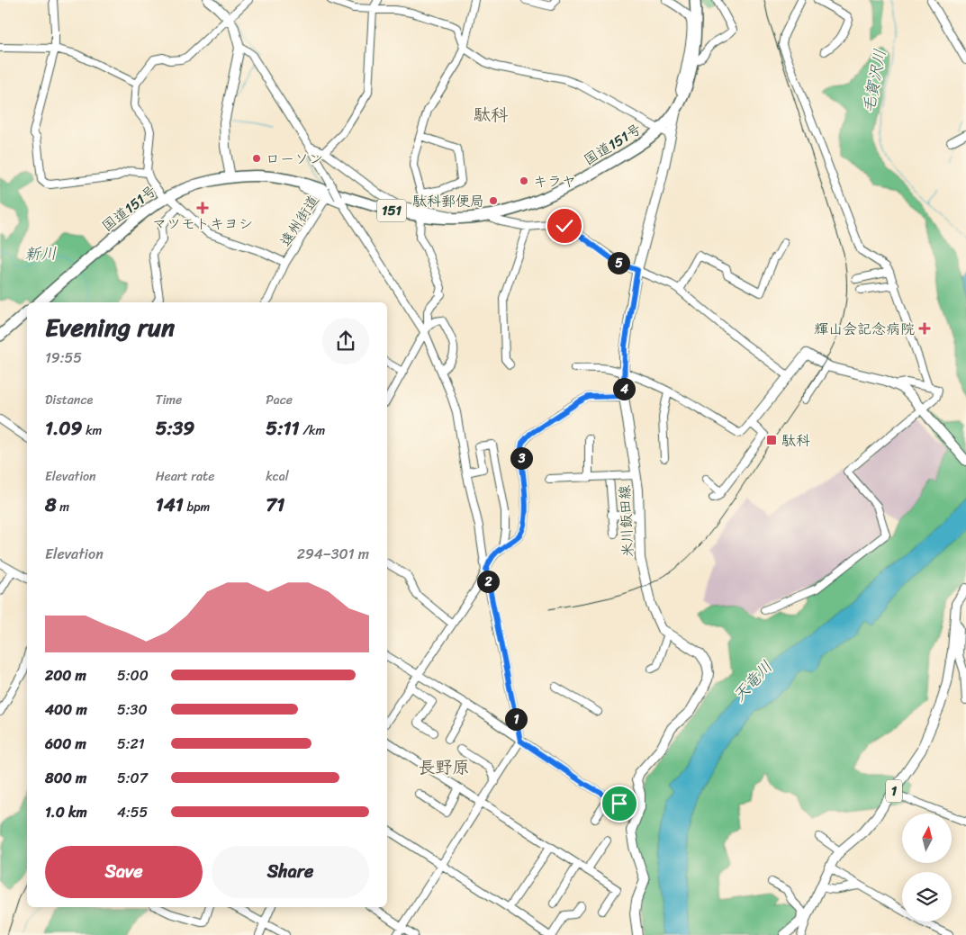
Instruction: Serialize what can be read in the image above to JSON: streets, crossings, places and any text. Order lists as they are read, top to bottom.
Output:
{
  "streets": {
    "highway": ["国道151号", "151"],
    "main road": ["米川飯田線", "1"],
    "street": ["遠州街道"]
  },
  "crossings": [
    ["国道151号", "米川飯田線"]
  ],
  "districts": ["駄科", "長野原"],
  "water": ["毛賀沢川", "新川", "天竜川"],
  "places": {
    "other": ["ローソン", "キラヤ", "駄科郵便局"],
    "health": ["マツモトキヨシ", "輝山会記念病院"],
    "transit": ["駄科"]
  },
  "north": "top",
  "page": {
    "pins": [
      "5",
      "4",
      "3",
      "2",
      "1"
    ],
    "heading": ["Evening run", "19:55"],
    "stats": [
      ["Distance", "1.09 km"],
      ["Time", "5:39"],
      ["Pace", "5:11 /km"],
      ["Elevation", "8 m"],
      ["Heart rate", "141 bpm"],
      ["kcal", "71"]
    ],
    "chart": ["Elevation", "294–301 m"],
    "list": [
      {
        "name": "200 m",
        "note": "5:00"
      },
      {
        "name": "400 m",
        "note": "5:30"
      },
      {
        "name": "600 m",
        "note": "5:21"
      },
      {
        "name": "800 m",
        "note": "5:07"
      },
      {
        "name": "1.0 km",
        "note": "4:55"
      }
    ],
    "buttons": ["Save", "Share"]
  }
}
